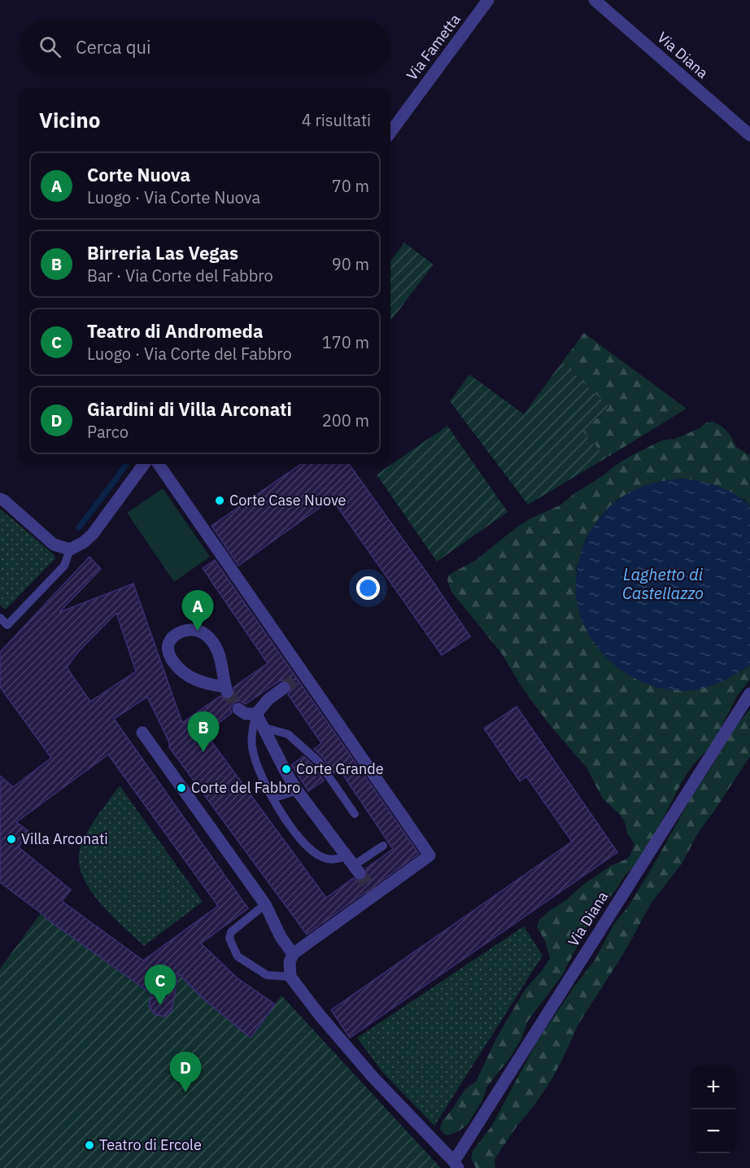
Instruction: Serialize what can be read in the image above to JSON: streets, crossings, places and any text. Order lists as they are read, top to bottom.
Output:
{
  "streets": {
    "street": ["Via Fametta", "Via Diana"]
  },
  "water": ["Laghetto di Castellazzo"],
  "places": [
    "Corte Case Nuove",
    "Corte Grande",
    "Corte del Fabbro",
    "Villa Arconati",
    "Teatro di Ercole"
  ],
  "page": {
    "search": "Cerca qui",
    "heading": ["Vicino", "4 risultati"],
    "list": [
      {
        "mark": "A",
        "name": "Corte Nuova",
        "note": "Luogo · Via Corte Nuova",
        "value": "70 m"
      },
      {
        "mark": "B",
        "name": "Birreria Las Vegas",
        "note": "Bar · Via Corte del Fabbro",
        "value": "90 m"
      },
      {
        "mark": "C",
        "name": "Teatro di Andromeda",
        "note": "Luogo · Via Corte del Fabbro",
        "value": "170 m"
      },
      {
        "mark": "D",
        "name": "Giardini di Villa Arconati",
        "note": "Parco",
        "value": "200 m"
      }
    ],
    "pins": [
      "A",
      "B",
      "C",
      "D"
    ],
    "map_buttons": ["+", "−"]
  }
}
